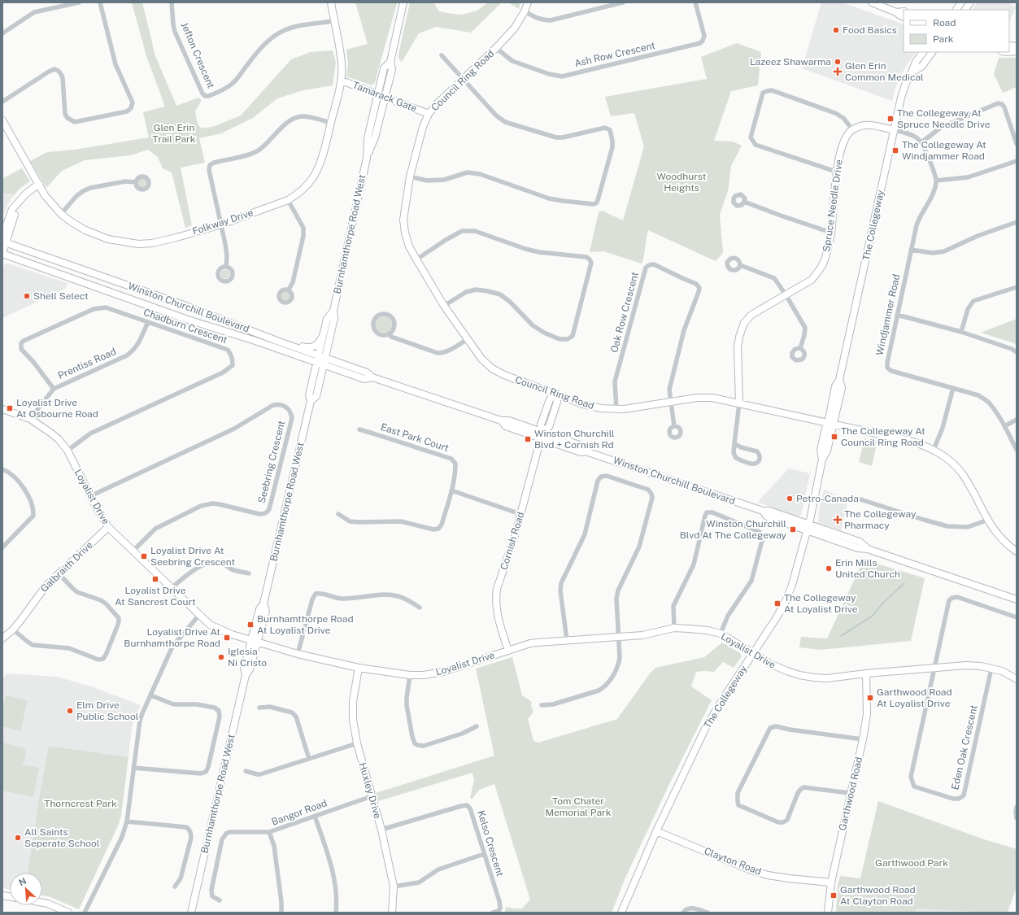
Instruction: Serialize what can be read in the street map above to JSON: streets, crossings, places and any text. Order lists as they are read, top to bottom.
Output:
{
  "streets": {
    "street": [
      "Ash Row Crescent",
      "Jefton Crescent",
      "Council Ring Road",
      "Tamarack Gate",
      "Spruce Needle Drive",
      "Folkway Drive",
      "The Collegeway",
      "Burnhamthorpe Road West",
      "Winston Churchill Boulevard",
      "Oak Row Crescent",
      "Windjammer Road",
      "Chadburn Crescent",
      "Prentiss Road",
      "East Park Court",
      "Seebring Crescent",
      "Loyalist Drive",
      "Cornish Road",
      "Galbraith Drive",
      "Eden Oak Crescent",
      "Huxley Drive",
      "Garthwood Road",
      "Bangor Road",
      "Kelso Crescent",
      "Clayton Road"
    ]
  },
  "crossings": [
    ["Ash Row Crescent", "Council Ring Road"],
    ["Jefton Crescent", "Folkway Drive"],
    ["Council Ring Road", "Tamarack Gate"],
    ["Council Ring Road", "Spruce Needle Drive"],
    ["Council Ring Road", "The Collegeway"],
    ["Council Ring Road", "Oak Row Crescent"],
    ["Council Ring Road", "Cornish Road"],
    ["Tamarack Gate", "Folkway Drive"],
    ["Tamarack Gate", "Burnhamthorpe Road West"],
    ["The Collegeway", "Winston Churchill Boulevard"],
    ["The Collegeway", "Loyalist Drive"],
    ["The Collegeway", "Clayton Road"],
    ["Burnhamthorpe Road West", "Winston Churchill Boulevard"],
    ["Burnhamthorpe Road West", "Loyalist Drive"],
    ["Winston Churchill Boulevard", "Cornish Road"],
    ["Chadburn Crescent", "Prentiss Road"],
    ["Chadburn Crescent", "Loyalist Drive"],
    ["Prentiss Road", "Loyalist Drive"],
    ["Seebring Crescent", "Loyalist Drive"],
    ["Loyalist Drive", "Cornish Road"],
    ["Loyalist Drive", "Galbraith Drive"],
    ["Loyalist Drive", "Eden Oak Crescent"],
    ["Loyalist Drive", "Huxley Drive"],
    ["Loyalist Drive", "Garthwood Road"],
    ["Huxley Drive", "Bangor Road"],
    ["Huxley Drive", "Kelso Crescent"],
    ["Garthwood Road", "Clayton Road"]
  ],
  "parks": [
    "Glen Erin Trail Park",
    "Woodhurst Heights",
    "Tom Chater Memorial Park",
    "Thorncrest Park",
    "Garthwood Park"
  ],
  "places": {
    "other": [
      "Food Basics",
      "Lazeez Shawarma",
      "Shell Select",
      "Petro-Canada",
      "Erin Mills United Church",
      "Iglesia Ni Cristo",
      "Elm Drive Public School",
      "All Saints Seperate School"
    ],
    "health": ["Glen Erin Common Medical", "The Collegeway Pharmacy"],
    "transit": [
      "The Collegeway At Spruce Needle Drive",
      "The Collegeway At Windjammer Road",
      "Loyalist Drive At Osbourne Road",
      "The Collegeway At Council Ring Road",
      "Winston Churchill Blvd + Cornish Rd",
      "Winston Churchill Blvd At The Collegeway",
      "Loyalist Drive At Seebring Crescent",
      "Loyalist Drive At Sancrest Court",
      "The Collegeway At Loyalist Drive",
      "Burnhamthorpe Road At Loyalist Drive",
      "Loyalist Drive At Burnhamthorpe Road",
      "Garthwood Road At Loyalist Drive",
      "Garthwood Road At Clayton Road"
    ]
  },
  "legend": ["Road", "Park"],
  "north": "top left"
}
